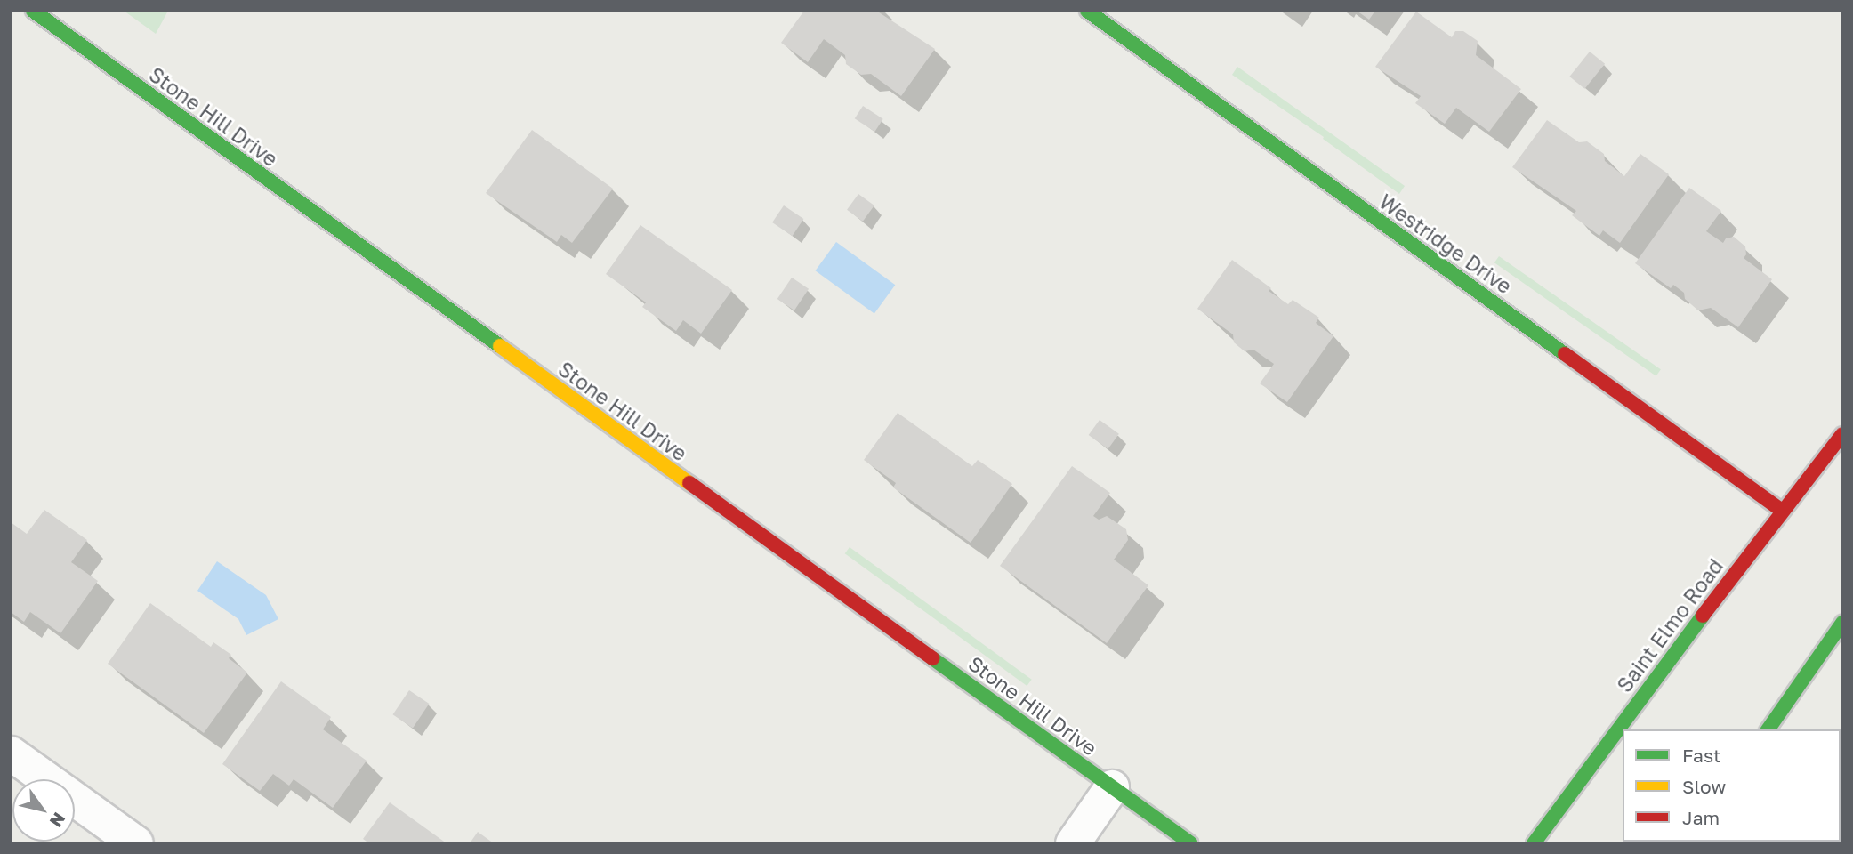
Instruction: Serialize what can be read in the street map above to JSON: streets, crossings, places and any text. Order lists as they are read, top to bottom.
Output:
{
  "streets": {
    "street": ["Stone Hill Drive", "Westridge Drive", "Saint Elmo Road"]
  },
  "crossings": [
    ["Westridge Drive", "Saint Elmo Road"]
  ],
  "legend": ["Fast", "Slow", "Jam"],
  "north": "bottom right"
}
